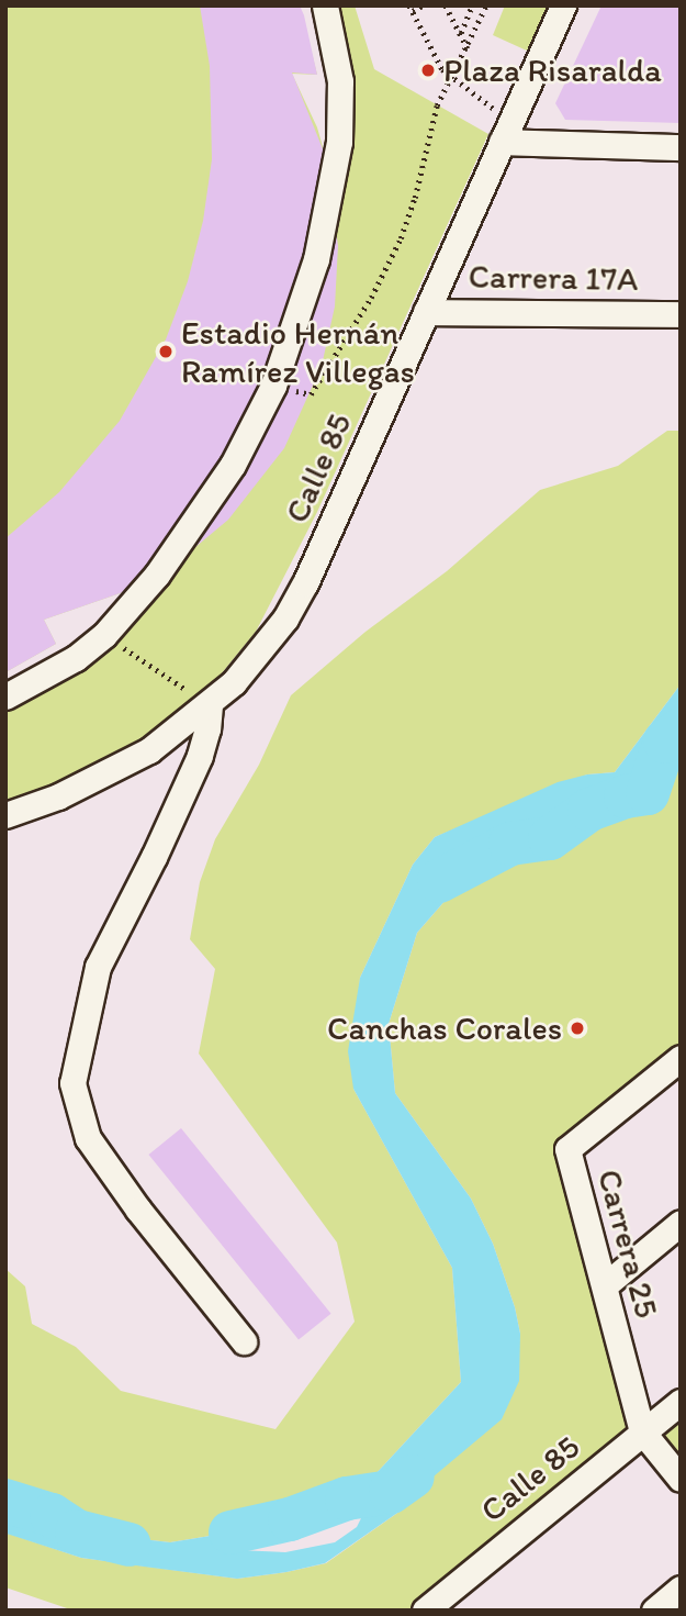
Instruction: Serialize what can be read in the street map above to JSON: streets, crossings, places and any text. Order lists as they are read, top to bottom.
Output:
{
  "streets": {
    "street": ["Carrera 17A", "Calle 85", "Carrera 25"]
  },
  "crossings": [
    ["Carrera 17A", "Calle 85"],
    ["Calle 85", "Carrera 25"]
  ],
  "places": ["Plaza Risaralda", "Estadio Hernán Ramírez Villegas", "Canchas Corales"]
}
